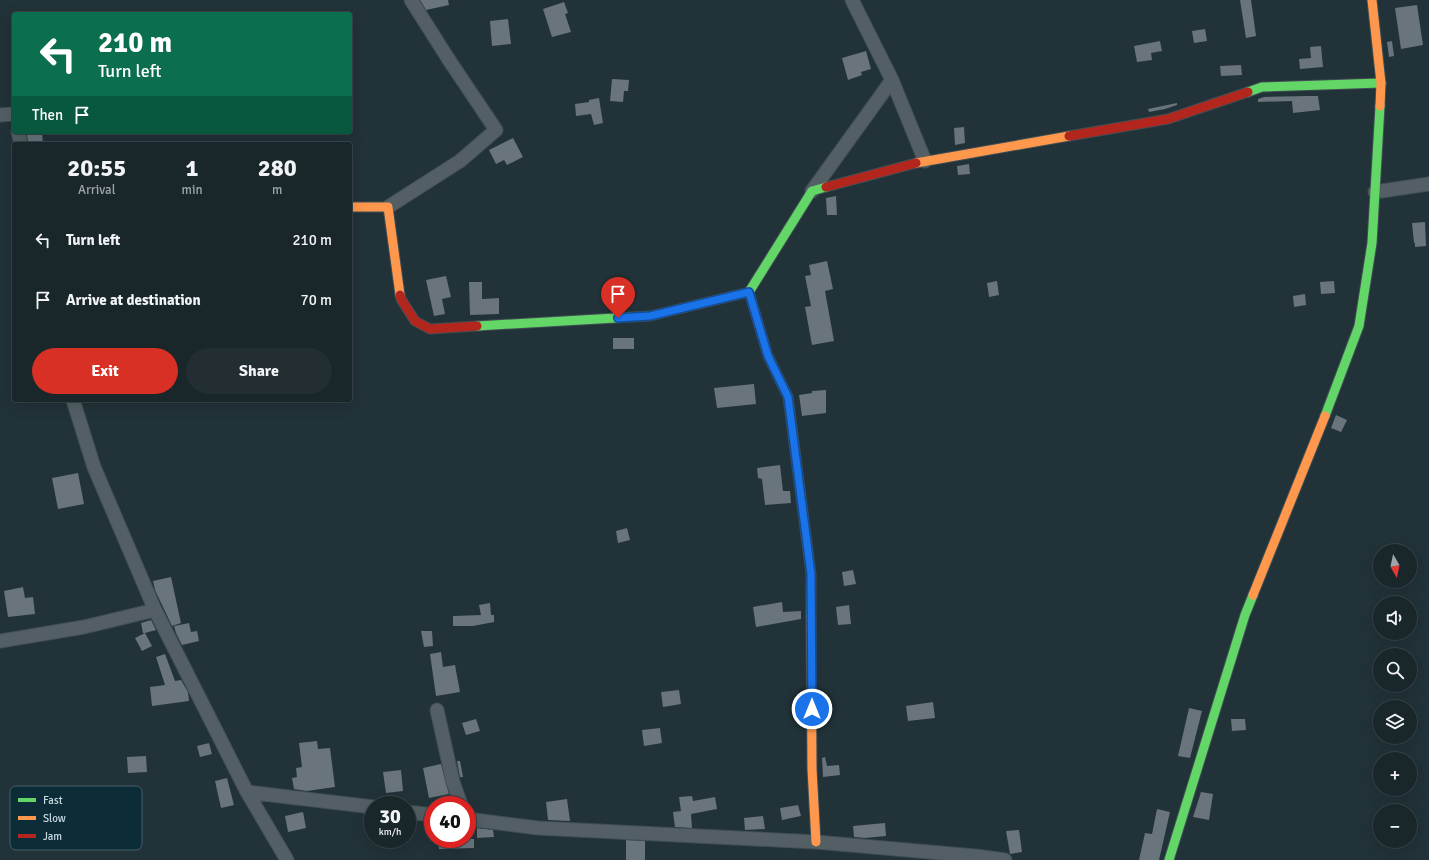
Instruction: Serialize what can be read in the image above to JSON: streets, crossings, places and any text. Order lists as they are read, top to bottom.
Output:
{
  "legend": ["Fast", "Slow", "Jam"],
  "north": "bottom",
  "page": {
    "turn": ["210 m", "Turn left"],
    "then": "Then",
    "eta": [
      "20:55",
      "Arrival",
      "1",
      "min",
      "280",
      "m"
    ],
    "list": [
      {
        "name": "Turn left",
        "value": "210 m"
      },
      {
        "name": "Arrive at destination",
        "value": "70 m"
      }
    ],
    "buttons": ["Exit", "Share"],
    "map_buttons": ["+", "−"],
    "speed": "30 km/h",
    "limit": "40"
  }
}
